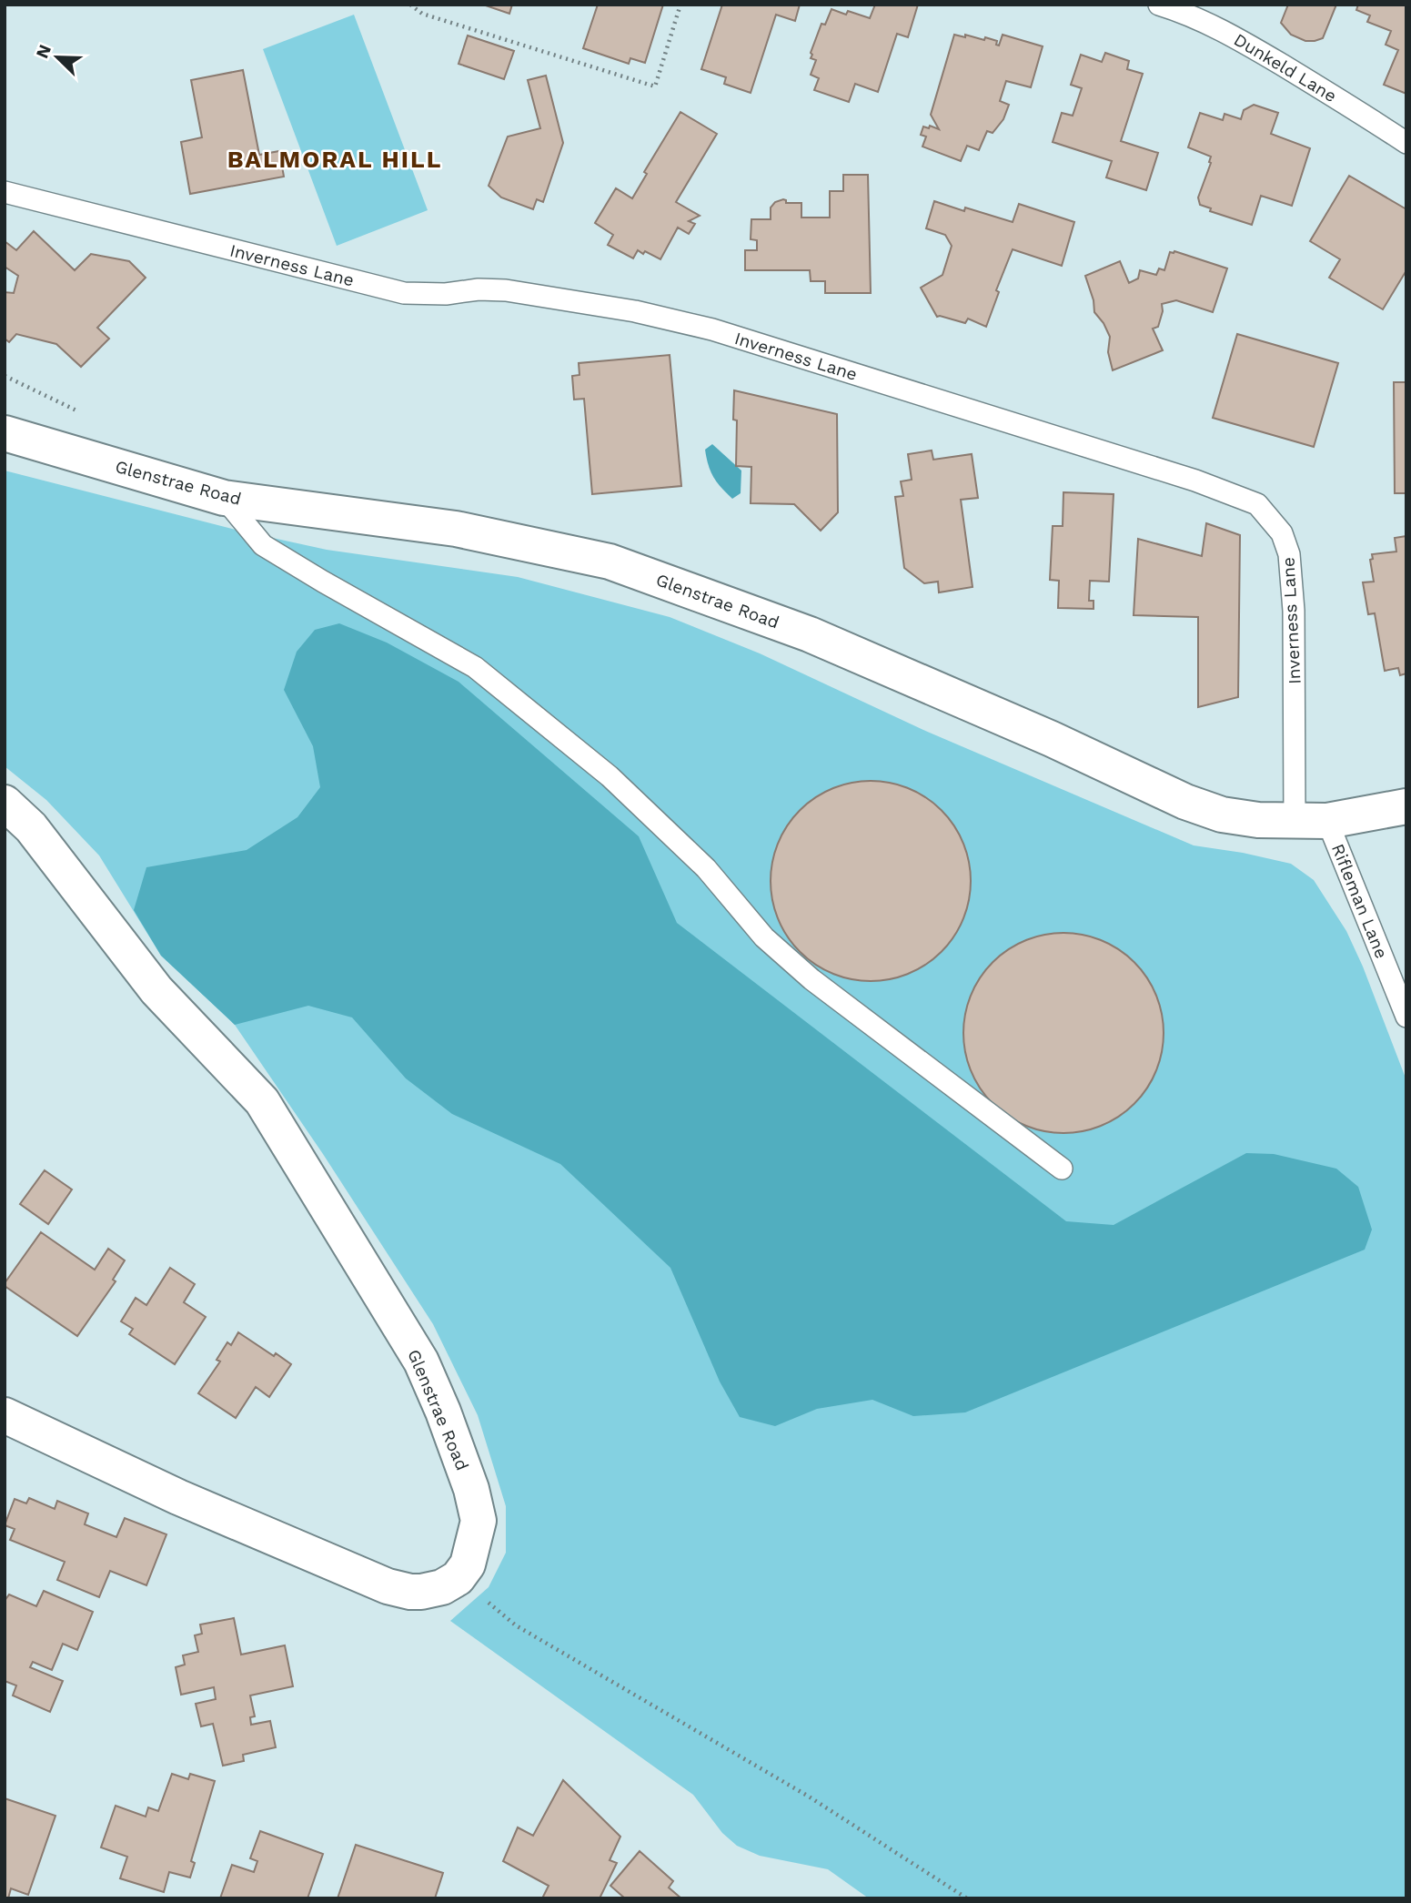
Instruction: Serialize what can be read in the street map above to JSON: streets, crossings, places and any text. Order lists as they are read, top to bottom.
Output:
{
  "streets": {
    "street": ["Glenstrae Road"],
    "lane": ["Dunkeld Lane", "Inverness Lane", "Rifleman Lane"]
  },
  "crossings": [
    ["Inverness Lane", "Glenstrae Road"],
    ["Inverness Lane", "Rifleman Lane"],
    ["Glenstrae Road", "Rifleman Lane"]
  ],
  "districts": ["BALMORAL HILL"],
  "north": "top left"
}
